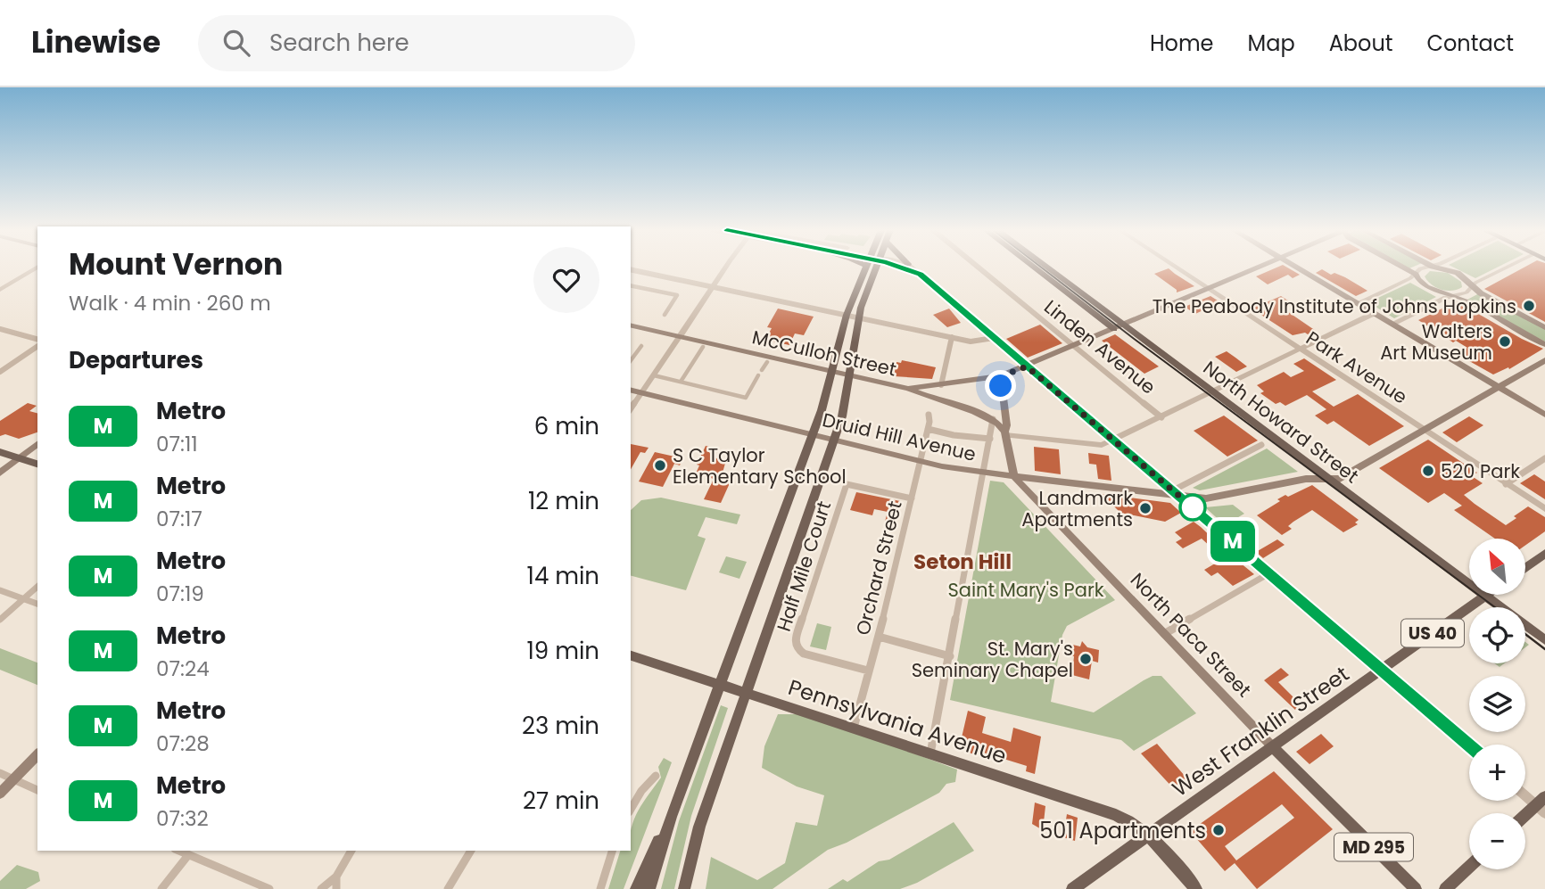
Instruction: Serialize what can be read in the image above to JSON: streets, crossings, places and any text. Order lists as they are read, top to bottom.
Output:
{
  "streets": {
    "main road": [
      "McCulloh Street",
      "North Howard Street",
      "Druid Hill Avenue",
      "US 40",
      "North Paca Street",
      "Pennsylvania Avenue",
      "West Franklin Street",
      "MD 295"
    ],
    "street": [
      "Linden Avenue",
      "Park Avenue",
      "Half Mile Court",
      "Orchard Street"
    ]
  },
  "crossings": [
    ["Park Avenue", "Druid Hill Avenue"],
    ["North Howard Street", "Druid Hill Avenue"],
    ["North Howard Street", "West Franklin Street"],
    ["Druid Hill Avenue", "Orchard Street"],
    ["Druid Hill Avenue", "North Paca Street"],
    ["Half Mile Court", "Orchard Street"],
    ["Orchard Street", "Pennsylvania Avenue"],
    ["North Paca Street", "West Franklin Street"],
    ["Pennsylvania Avenue", "West Franklin Street"]
  ],
  "districts": ["Seton Hill"],
  "parks": ["Saint Mary's Park"],
  "places": [
    "The Peabody Institute of Johns Hopkins",
    "Walters Art Museum",
    "S C Taylor Elementary School",
    "520 Park",
    "Landmark Apartments",
    "St. Mary's Seminary Chapel",
    "501 Apartments"
  ],
  "lines": ["metro line M"],
  "north": "top left",
  "page": {
    "header": "Linewise",
    "search": "Search here",
    "nav": [
      "Home",
      "Map",
      "About",
      "Contact"
    ],
    "on_map": "M",
    "heading": [
      ["Mount Vernon", "Walk · 4 min · 260 m"],
      "Departures"
    ],
    "list": [
      {
        "mark": "M",
        "name": "Metro",
        "note": "07:11",
        "value": "6 min"
      },
      {
        "mark": "M",
        "name": "Metro",
        "note": "07:17",
        "value": "12 min"
      },
      {
        "mark": "M",
        "name": "Metro",
        "note": "07:19",
        "value": "14 min"
      },
      {
        "mark": "M",
        "name": "Metro",
        "note": "07:24",
        "value": "19 min"
      },
      {
        "mark": "M",
        "name": "Metro",
        "note": "07:28",
        "value": "23 min"
      },
      {
        "mark": "M",
        "name": "Metro",
        "note": "07:32",
        "value": "27 min"
      }
    ],
    "map_buttons": ["+", "−"]
  }
}
